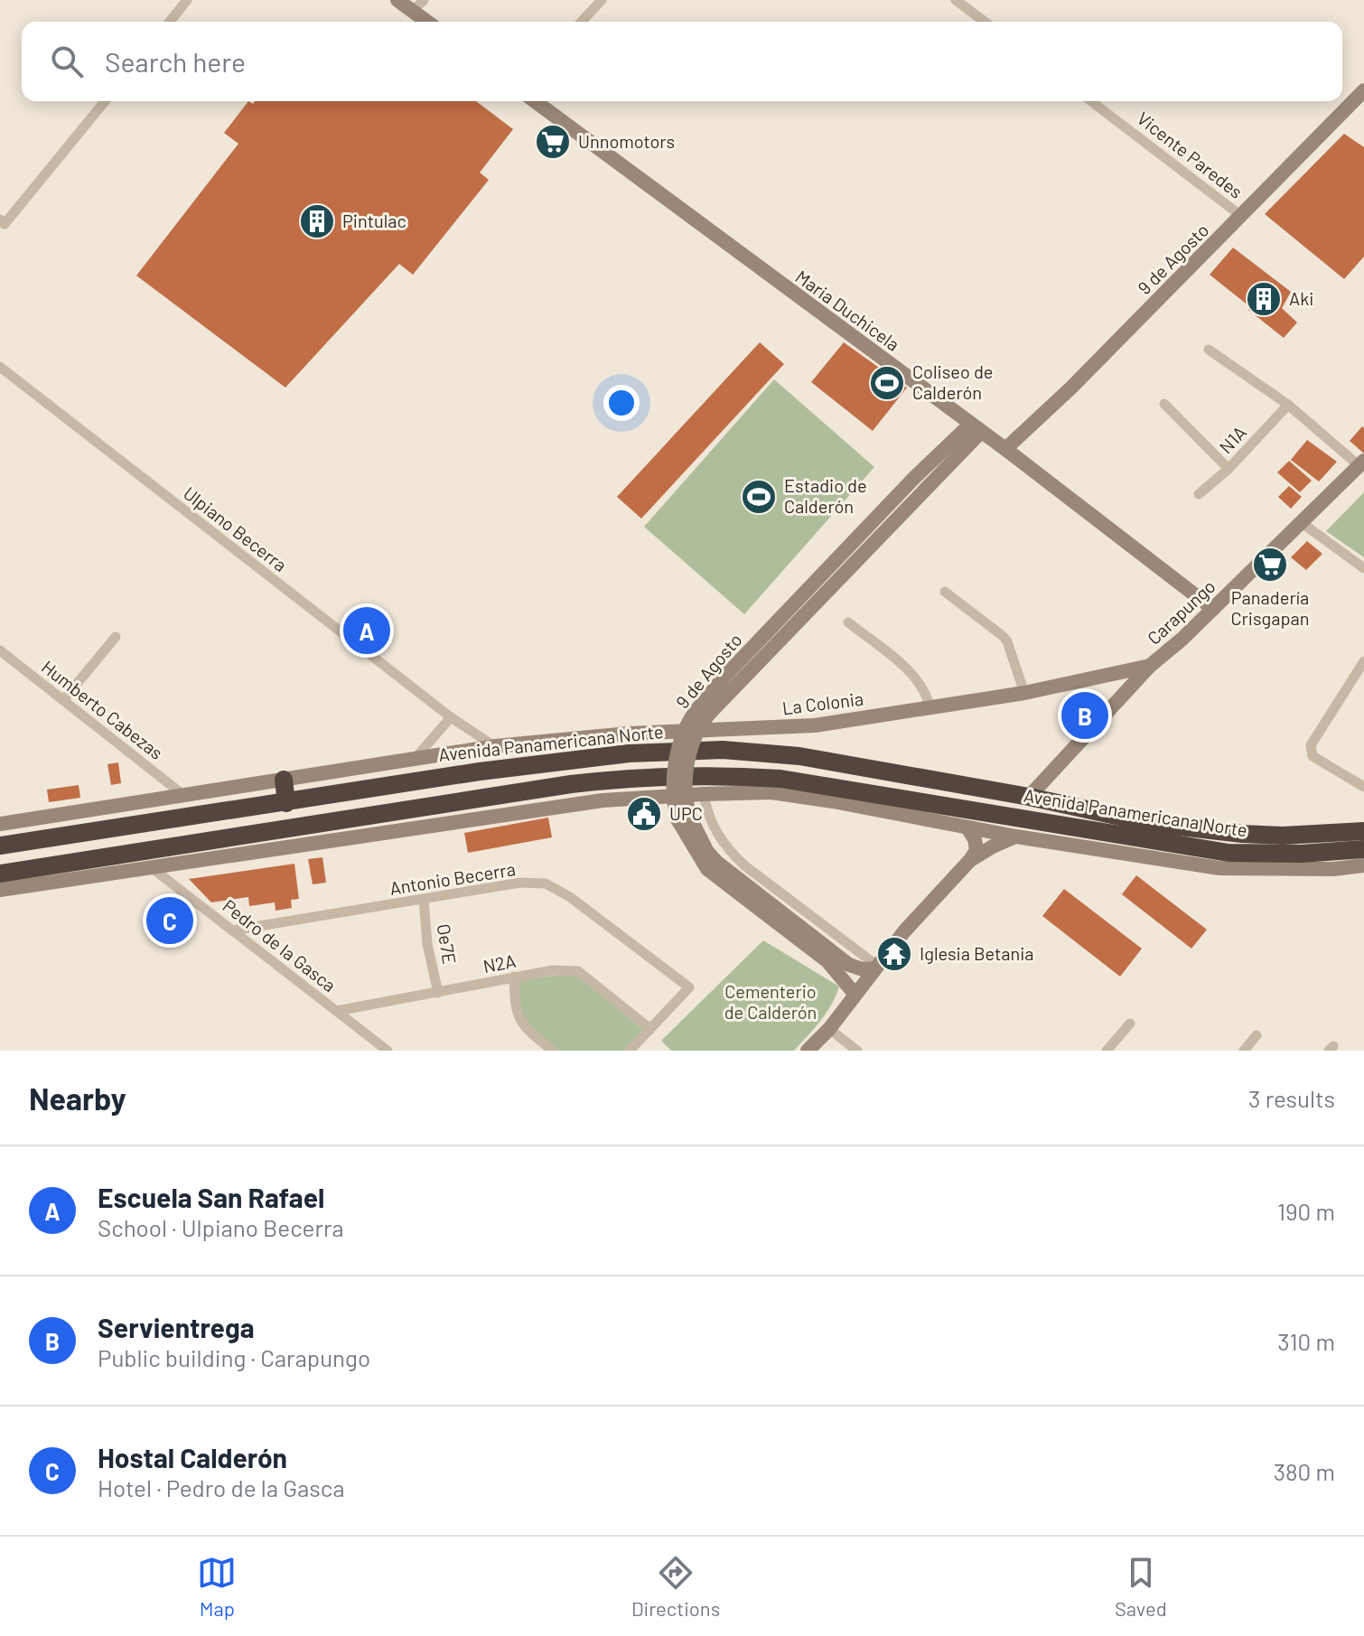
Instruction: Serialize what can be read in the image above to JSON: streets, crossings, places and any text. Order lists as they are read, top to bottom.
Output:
{
  "streets": {
    "highway": ["Avenida Panamericana Norte"],
    "main road": [
      "9 de Agosto",
      "Maria Duchicela",
      "Carapungo",
      "La Colonia"
    ],
    "street": [
      "Vicente Paredes",
      "N1A",
      "Ulpiano Becerra",
      "Humberto Cabezas",
      "Antonio Becerra",
      "Oe7E",
      "Pedro de la Gasca",
      "N2A"
    ]
  },
  "crossings": [
    ["Vicente Paredes", "9 de Agosto"],
    ["9 de Agosto", "Maria Duchicela"],
    ["Maria Duchicela", "Carapungo"],
    ["Ulpiano Becerra", "La Colonia"],
    ["Ulpiano Becerra", "Avenida Panamericana Norte"],
    ["Carapungo", "La Colonia"],
    ["Carapungo", "Avenida Panamericana Norte"],
    ["La Colonia", "Avenida Panamericana Norte"],
    ["Humberto Cabezas", "Avenida Panamericana Norte"],
    ["Avenida Panamericana Norte", "Pedro de la Gasca"],
    ["Antonio Becerra", "Oe7E"],
    ["Antonio Becerra", "Pedro de la Gasca"],
    ["Antonio Becerra", "N2A"],
    ["Oe7E", "N2A"],
    ["Pedro de la Gasca", "N2A"]
  ],
  "parks": ["Cementerio de Calderón"],
  "places": {
    "supermarket": ["Unnomotors", "Panadería Crisgapan"],
    "building": ["Pintulac", "Aki"],
    "sports": ["Coliseo de Calderón", "Estadio de Calderón"],
    "public building": ["UPC"],
    "temple": ["Iglesia Betania"]
  },
  "page": {
    "search": "Search here",
    "pins": ["A", "B", "C"],
    "heading": ["Nearby", "3 results"],
    "list": [
      {
        "mark": "A",
        "name": "Escuela San Rafael",
        "note": "School · Ulpiano Becerra",
        "value": "190 m"
      },
      {
        "mark": "B",
        "name": "Servientrega",
        "note": "Public building · Carapungo",
        "value": "310 m"
      },
      {
        "mark": "C",
        "name": "Hostal Calderón",
        "note": "Hotel · Pedro de la Gasca",
        "value": "380 m"
      }
    ],
    "nav": ["Map", "Directions", "Saved"]
  }
}
